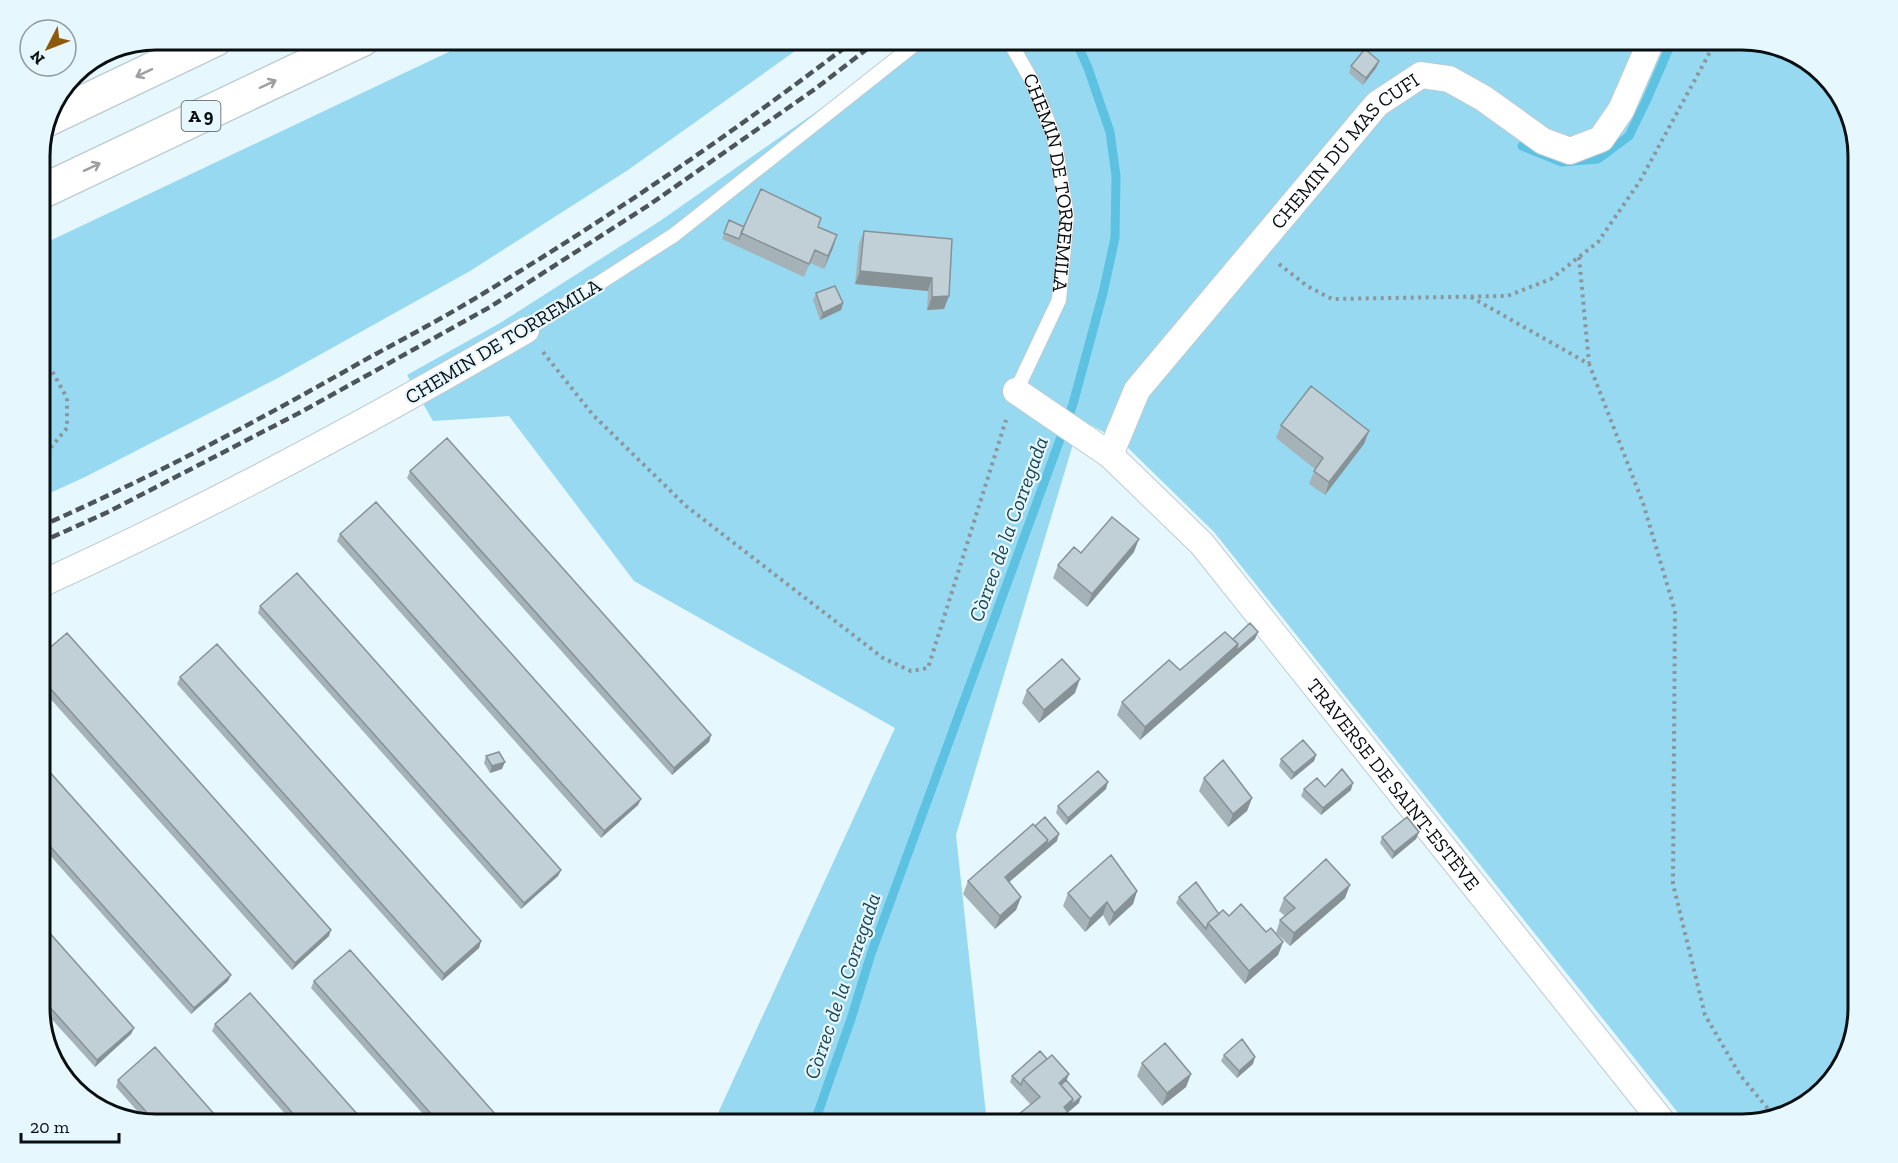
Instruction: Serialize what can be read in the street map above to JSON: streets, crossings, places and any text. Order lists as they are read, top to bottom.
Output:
{
  "streets": {
    "highway": ["A 9"],
    "street": ["CHEMIN DU MAS CUFI", "CHEMIN DE TORREMILA", "TRAVERSE DE SAINT-ESTÈVE"]
  },
  "crossings": [
    ["CHEMIN DU MAS CUFI", "TRAVERSE DE SAINT-ESTÈVE"]
  ],
  "water": ["Còrrec de la Corregada"],
  "scale_bar": "20 m",
  "north": "bottom left"
}
